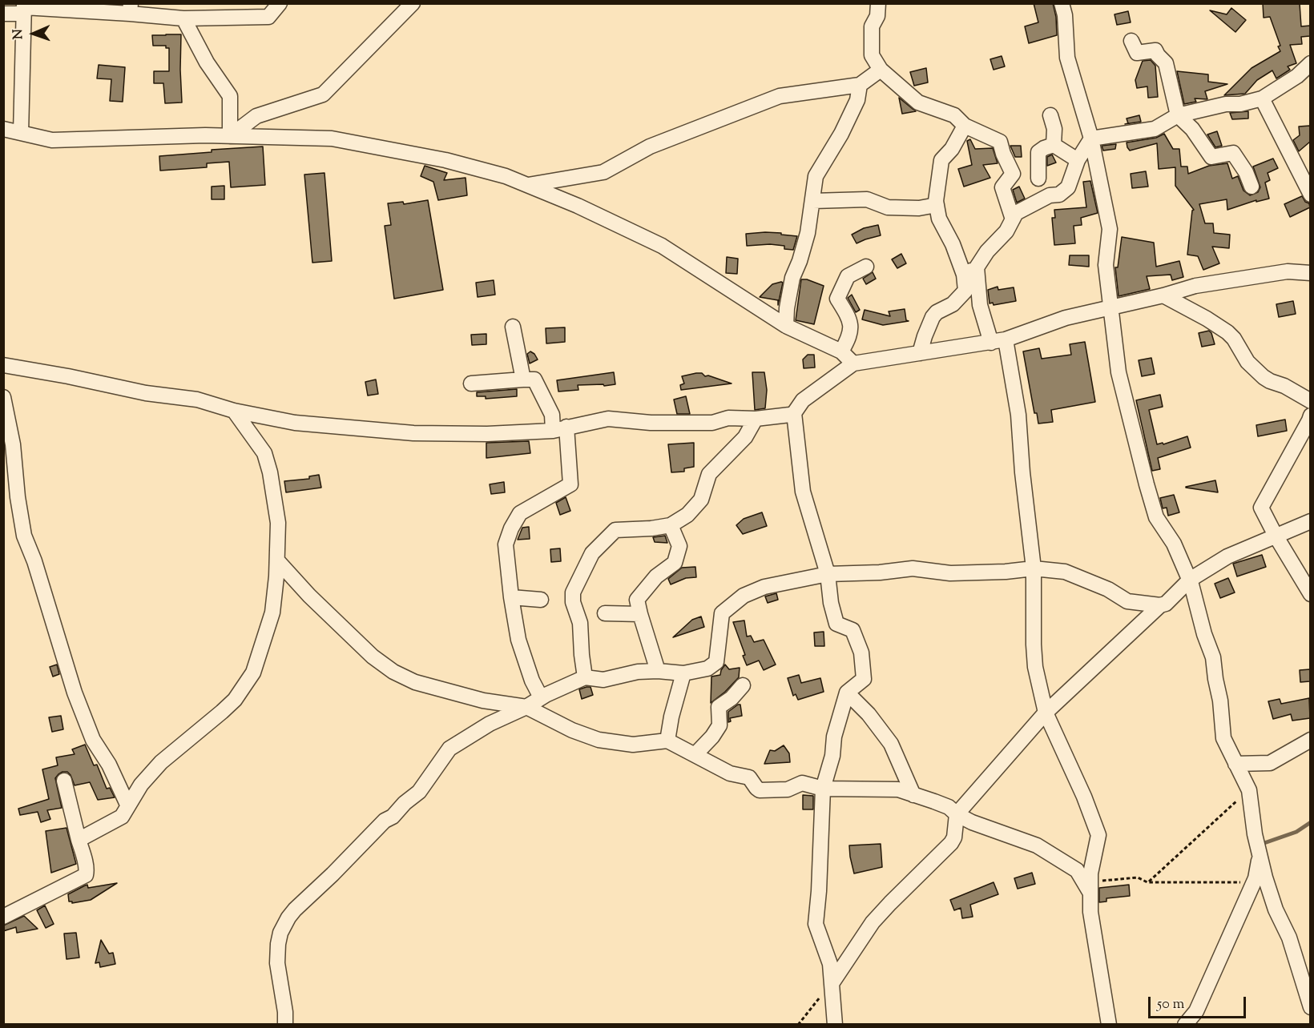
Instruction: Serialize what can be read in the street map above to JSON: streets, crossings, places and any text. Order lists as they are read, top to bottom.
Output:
{
  "scale_bar": "50 m",
  "north": "left"
}
